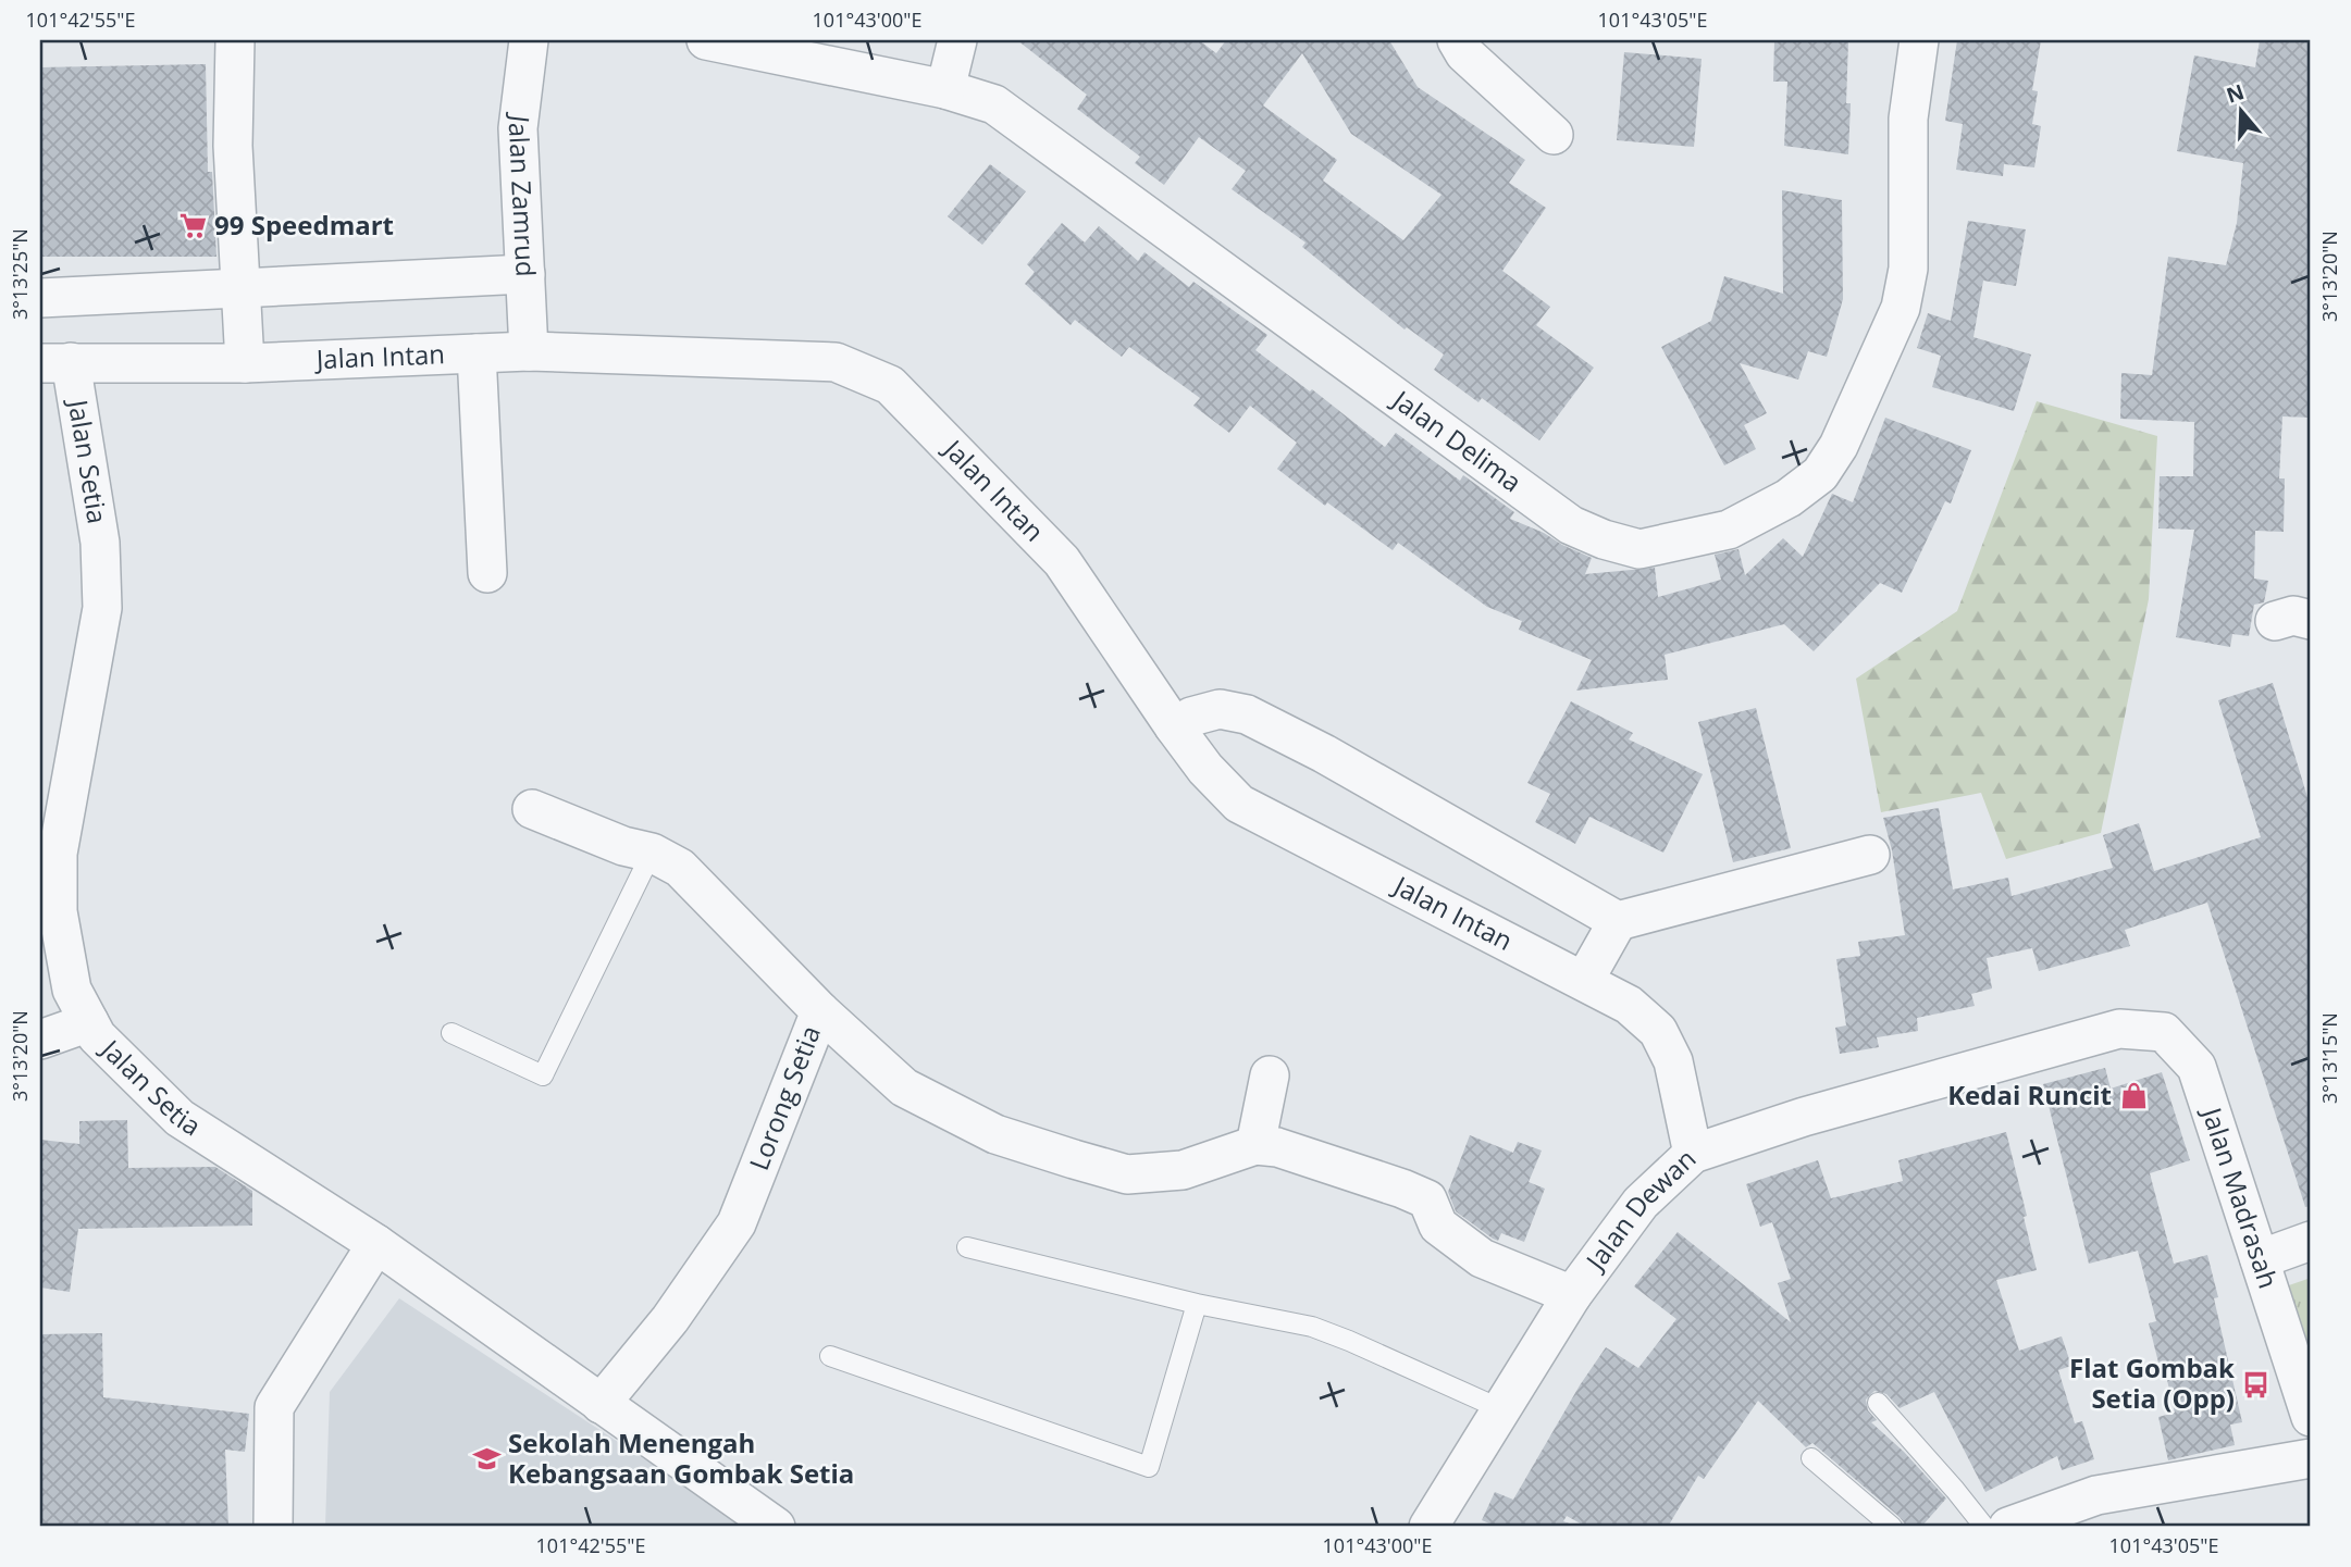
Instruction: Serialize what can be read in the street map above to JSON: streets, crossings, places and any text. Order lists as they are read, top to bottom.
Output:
{
  "streets": {
    "street": [
      "Jalan Zamrud",
      "Jalan Intan",
      "Jalan Delima",
      "Jalan Setia",
      "Lorong Setia",
      "Jalan Madrasah",
      "Jalan Dewan"
    ]
  },
  "crossings": [
    ["Jalan Zamrud", "Jalan Intan"],
    ["Jalan Intan", "Jalan Setia"],
    ["Jalan Intan", "Jalan Dewan"],
    ["Jalan Setia", "Lorong Setia"],
    ["Jalan Madrasah", "Jalan Dewan"]
  ],
  "places": {
    "supermarket": ["99 Speedmart"],
    "shop": ["Kedai Runcit"],
    "bus stop": ["Flat Gombak Setia (Opp)"],
    "school or university": ["Sekolah Menengah Kebangsaan Gombak Setia"]
  },
  "north": "top",
  "coordinates": [
    "101°42'55\"E",
    "101°43'00\"E",
    "101°43'05\"E",
    "3°13'25\"N",
    "3°13'20\"N",
    "3°13'15\"N"
  ]
}
